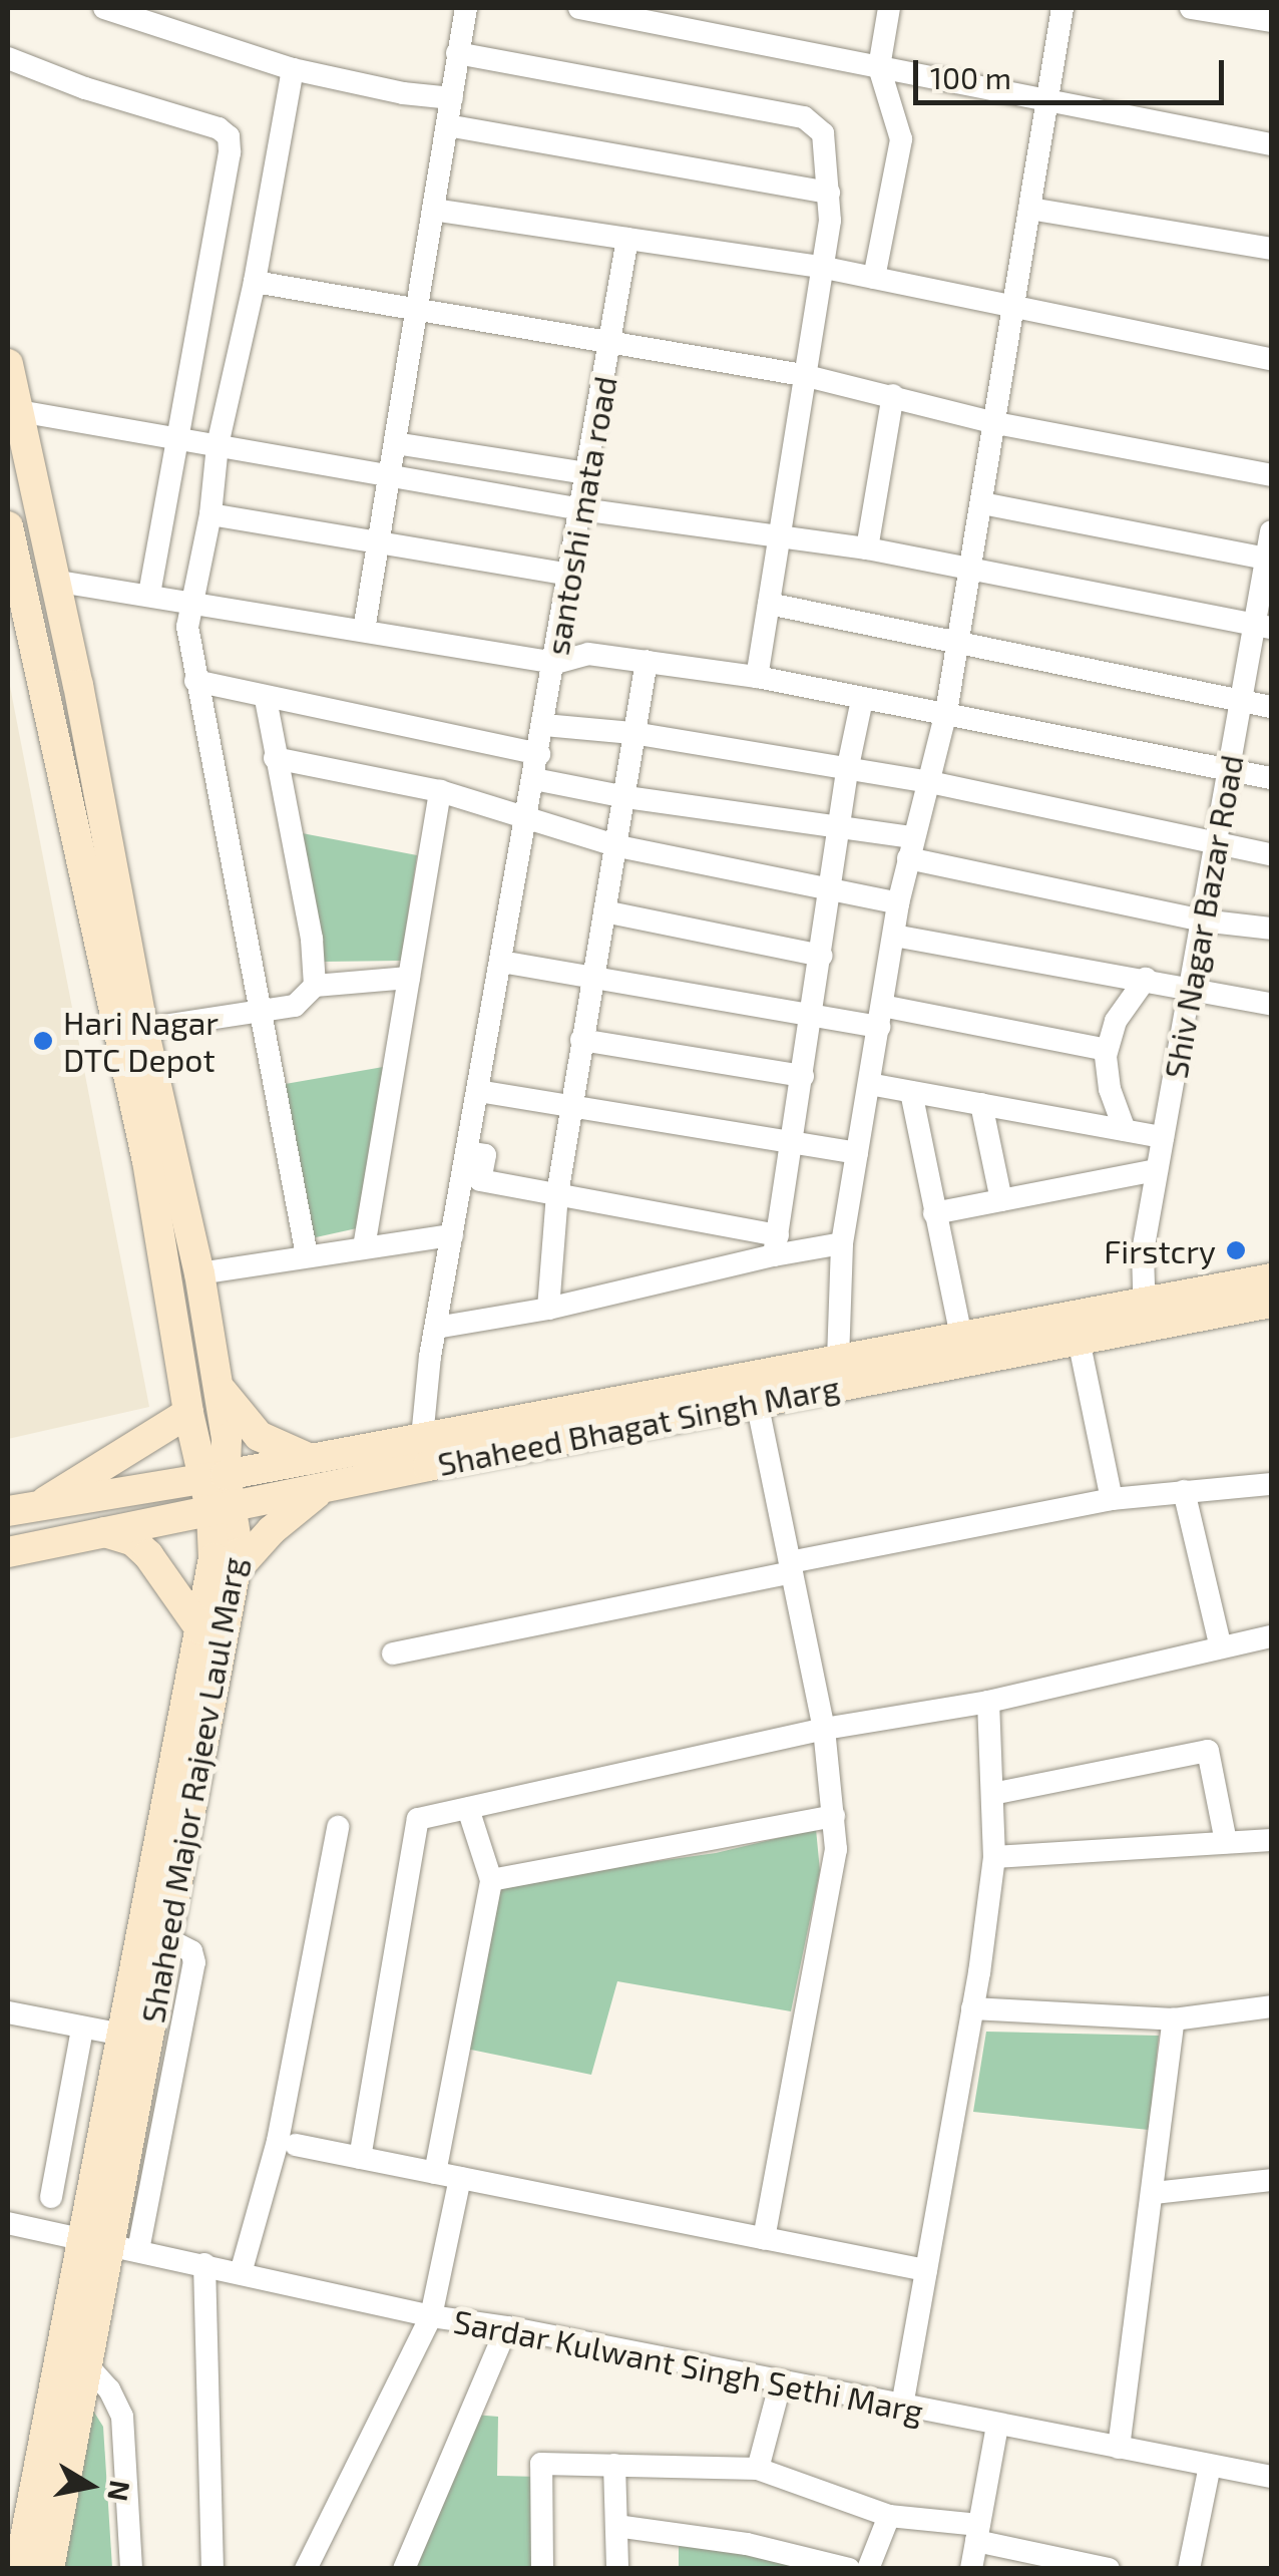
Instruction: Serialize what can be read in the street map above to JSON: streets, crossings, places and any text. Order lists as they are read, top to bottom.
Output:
{
  "streets": {
    "street": [
      "santoshi mata road",
      "Shiv Nagar Bazar Road",
      "Shaheed Bhagat Singh Marg",
      "Shaheed Major Rajeev Laul Marg",
      "Sardar Kulwant Singh Sethi Marg"
    ]
  },
  "crossings": [
    ["santoshi mata road", "Shaheed Bhagat Singh Marg"],
    ["Shiv Nagar Bazar Road", "Shaheed Bhagat Singh Marg"],
    ["Shaheed Bhagat Singh Marg", "Shaheed Major Rajeev Laul Marg"],
    ["Shaheed Major Rajeev Laul Marg", "Sardar Kulwant Singh Sethi Marg"]
  ],
  "places": ["Hari Nagar DTC Depot", "Firstcry"],
  "scale_bar": "100 m",
  "north": "right"
}
